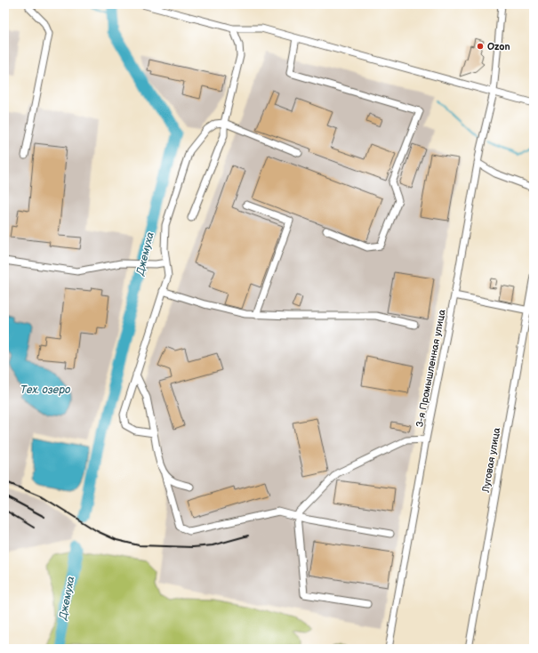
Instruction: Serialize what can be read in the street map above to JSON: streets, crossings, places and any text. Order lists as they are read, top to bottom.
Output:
{
  "streets": {
    "street": ["3-я Промышленная улица", "Луговая улица"]
  },
  "water": ["Джемуха", "Тех. озеро"],
  "places": ["Ozon"]
}
